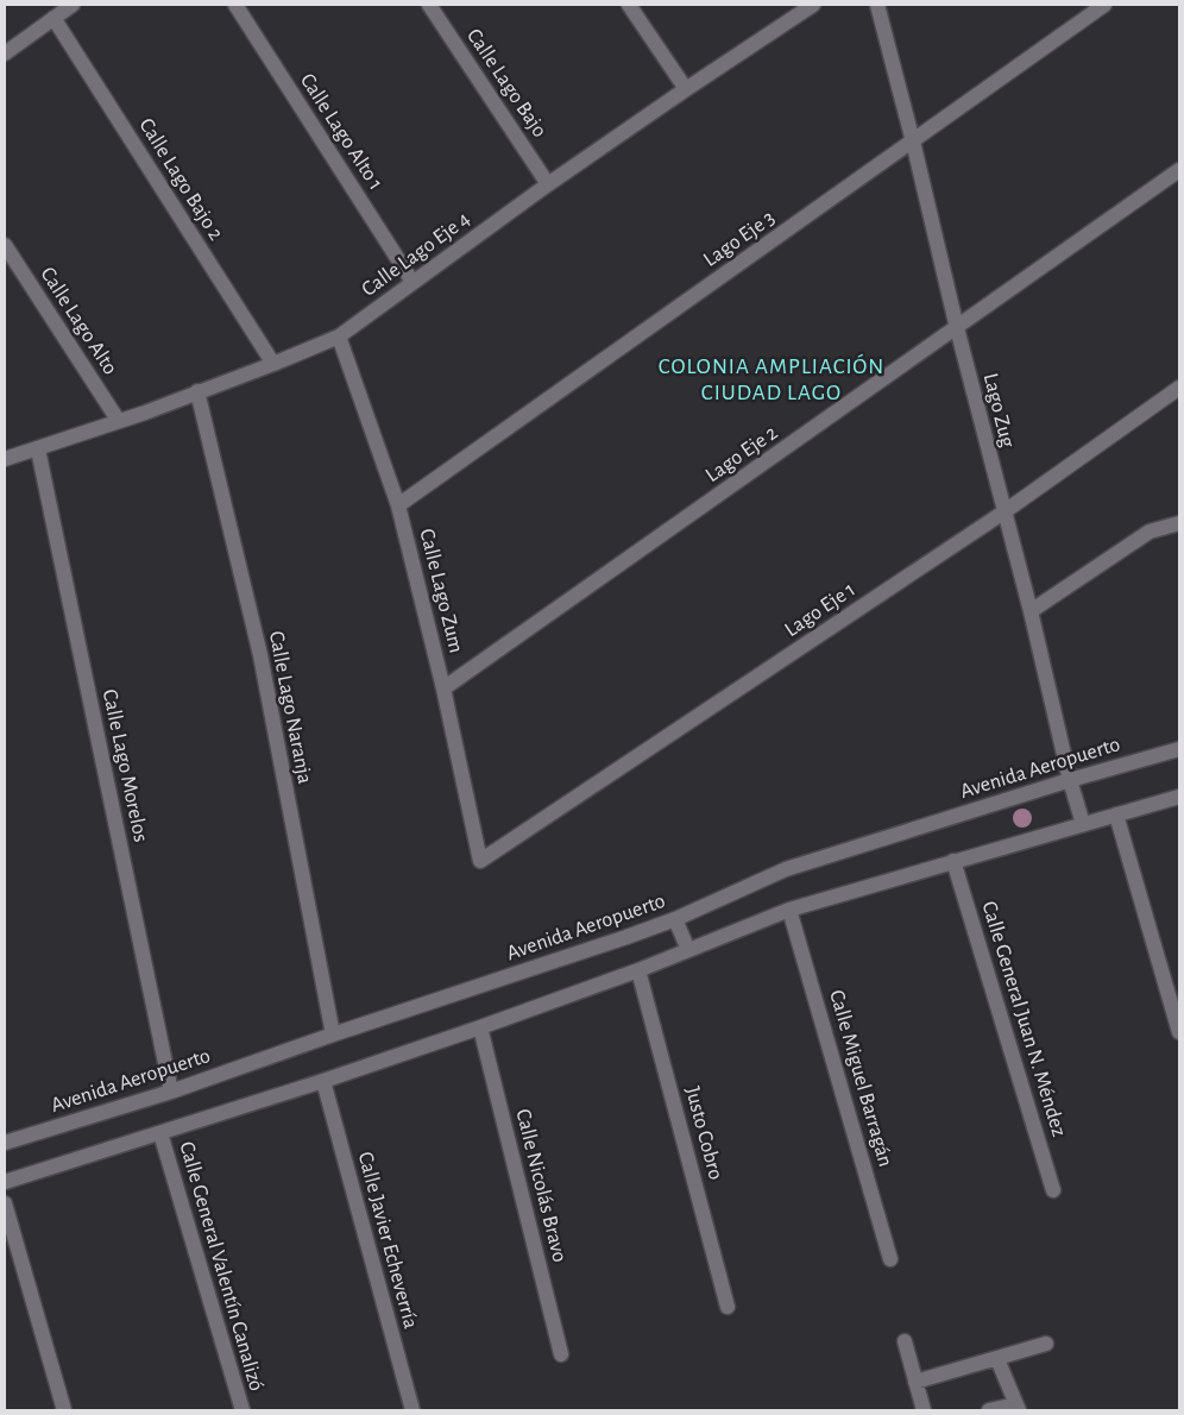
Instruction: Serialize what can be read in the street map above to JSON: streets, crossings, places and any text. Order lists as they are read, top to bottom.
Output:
{
  "streets": {
    "street": [
      "Calle Lago Bajo",
      "Calle Lago Alto 1",
      "Calle Lago Bajo 2",
      "Lago Eje 3",
      "Calle Lago Eje 4",
      "Calle Lago Alto",
      "Lago Zug",
      "Lago Eje 2",
      "Calle Lago Zum",
      "Lago Eje 1",
      "Calle Lago Naranja",
      "Calle Lago Morelos",
      "Avenida Aeropuerto",
      "Calle General Juan N. Méndez",
      "Calle Miguel Barragán",
      "Justo Cobro",
      "Calle Nicolás Bravo",
      "Calle Javier Echeverría",
      "Calle General Valentín Canalizó"
    ]
  },
  "crossings": [
    ["Calle Lago Bajo", "Calle Lago Eje 4"],
    ["Calle Lago Alto 1", "Calle Lago Eje 4"],
    ["Calle Lago Bajo 2", "Calle Lago Eje 4"],
    ["Lago Eje 3", "Lago Zug"],
    ["Lago Eje 3", "Calle Lago Zum"],
    ["Calle Lago Eje 4", "Calle Lago Alto"],
    ["Calle Lago Eje 4", "Calle Lago Zum"],
    ["Calle Lago Eje 4", "Calle Lago Naranja"],
    ["Calle Lago Eje 4", "Calle Lago Morelos"],
    ["Lago Zug", "Lago Eje 2"],
    ["Lago Zug", "Lago Eje 1"],
    ["Lago Zug", "Avenida Aeropuerto"],
    ["Lago Eje 2", "Calle Lago Zum"],
    ["Calle Lago Zum", "Lago Eje 1"],
    ["Calle Lago Naranja", "Avenida Aeropuerto"],
    ["Calle Lago Morelos", "Avenida Aeropuerto"]
  ],
  "districts": ["COLONIA AMPLIACIÓN CIUDAD LAGO"]
}
